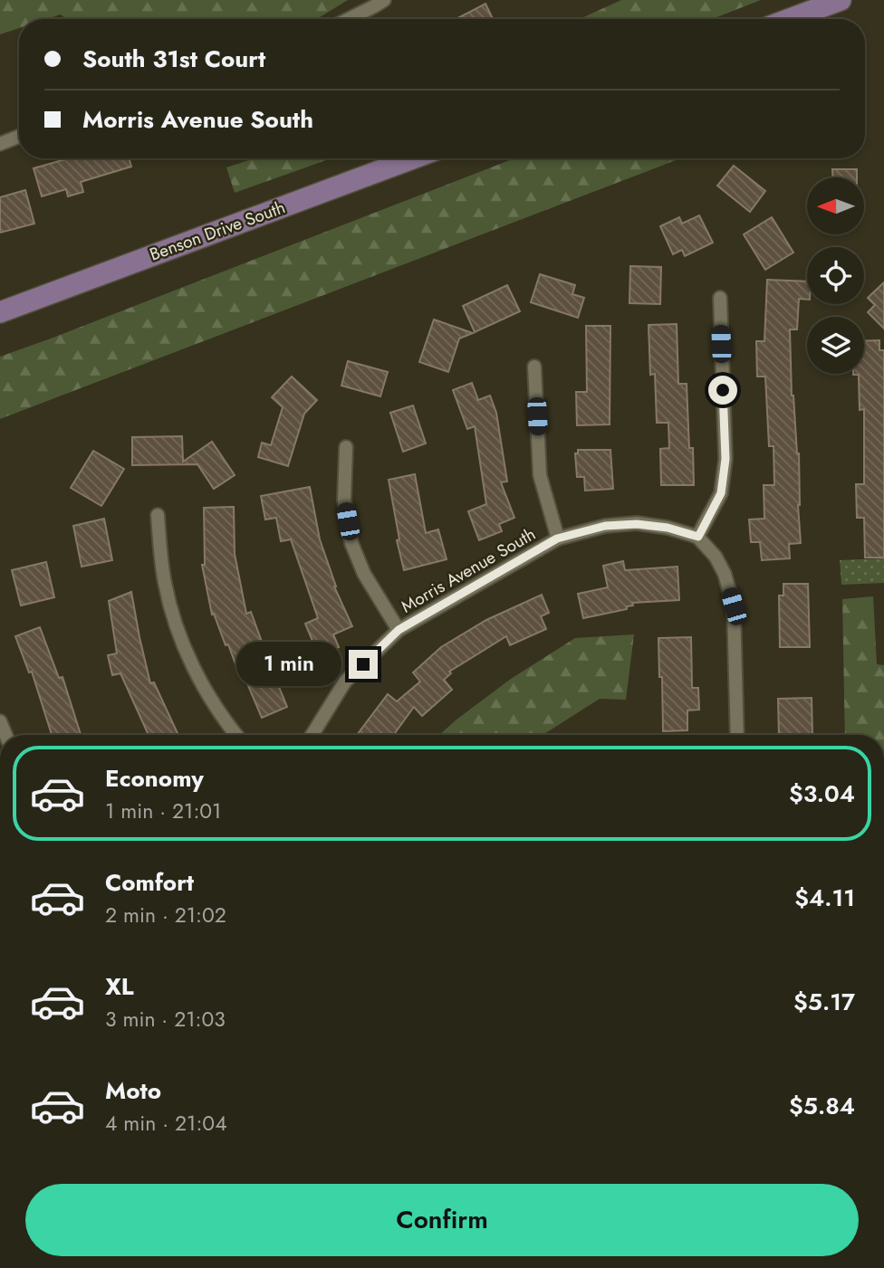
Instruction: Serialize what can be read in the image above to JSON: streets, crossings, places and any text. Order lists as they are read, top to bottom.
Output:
{
  "streets": {
    "main road": ["Benson Drive South"],
    "street": ["Morris Avenue South"]
  },
  "north": "left",
  "page": {
    "banner": ["South 31st Court", "Morris Avenue South"],
    "bubble": "1 min",
    "list": [
      {
        "name": "Economy",
        "note": "1 min · 21:01",
        "value": "$3.04"
      },
      {
        "name": "Comfort",
        "note": "2 min · 21:02",
        "value": "$4.11"
      },
      {
        "name": "XL",
        "note": "3 min · 21:03",
        "value": "$5.17"
      },
      {
        "name": "Moto",
        "note": "4 min · 21:04",
        "value": "$5.84"
      }
    ],
    "buttons": "Confirm"
  }
}
